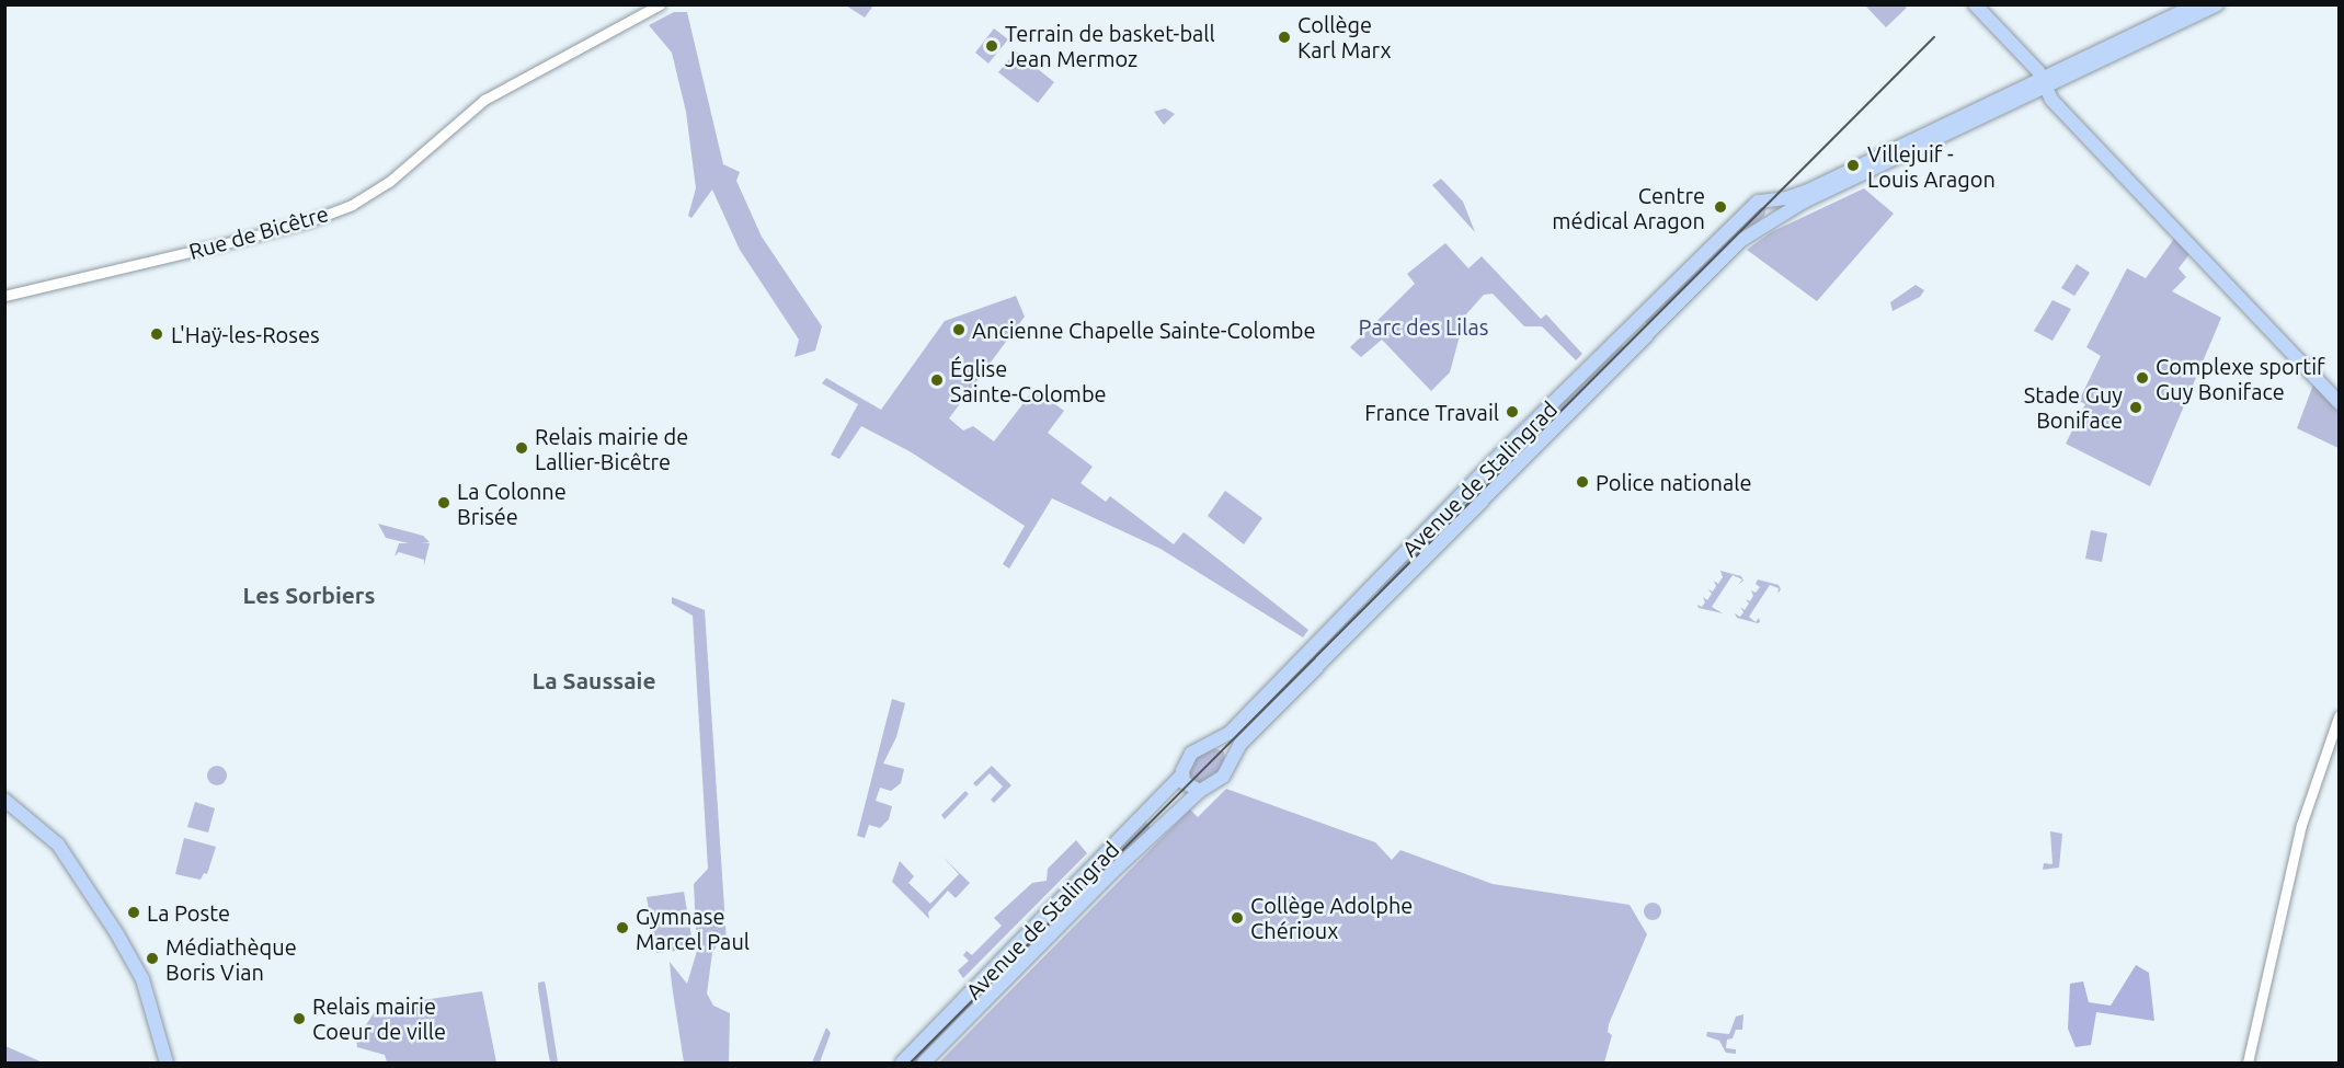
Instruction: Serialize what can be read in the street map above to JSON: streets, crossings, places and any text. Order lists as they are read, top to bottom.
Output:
{
  "streets": {
    "main road": ["Avenue de Stalingrad"],
    "street": ["Rue de Bicêtre"]
  },
  "districts": ["Les Sorbiers", "La Saussaie"],
  "parks": ["Parc des Lilas"],
  "places": [
    "Collège Karl Marx",
    "Terrain de basket-ball Jean Mermoz",
    "Villejuif - Louis Aragon",
    "Centre médical Aragon",
    "Ancienne Chapelle Sainte-Colombe",
    "L'Haÿ-les-Roses",
    "Complexe sportif Guy Boniface",
    "Église Sainte-Colombe",
    "Stade Guy Boniface",
    "France Travail",
    "Relais mairie de Lallier-Bicêtre",
    "Police nationale",
    "La Colonne Brisée",
    "La Poste",
    "Collège Adolphe Chérioux",
    "Gymnase Marcel Paul",
    "Médiathèque Boris Vian",
    "Relais mairie Coeur de ville"
  ]
}
